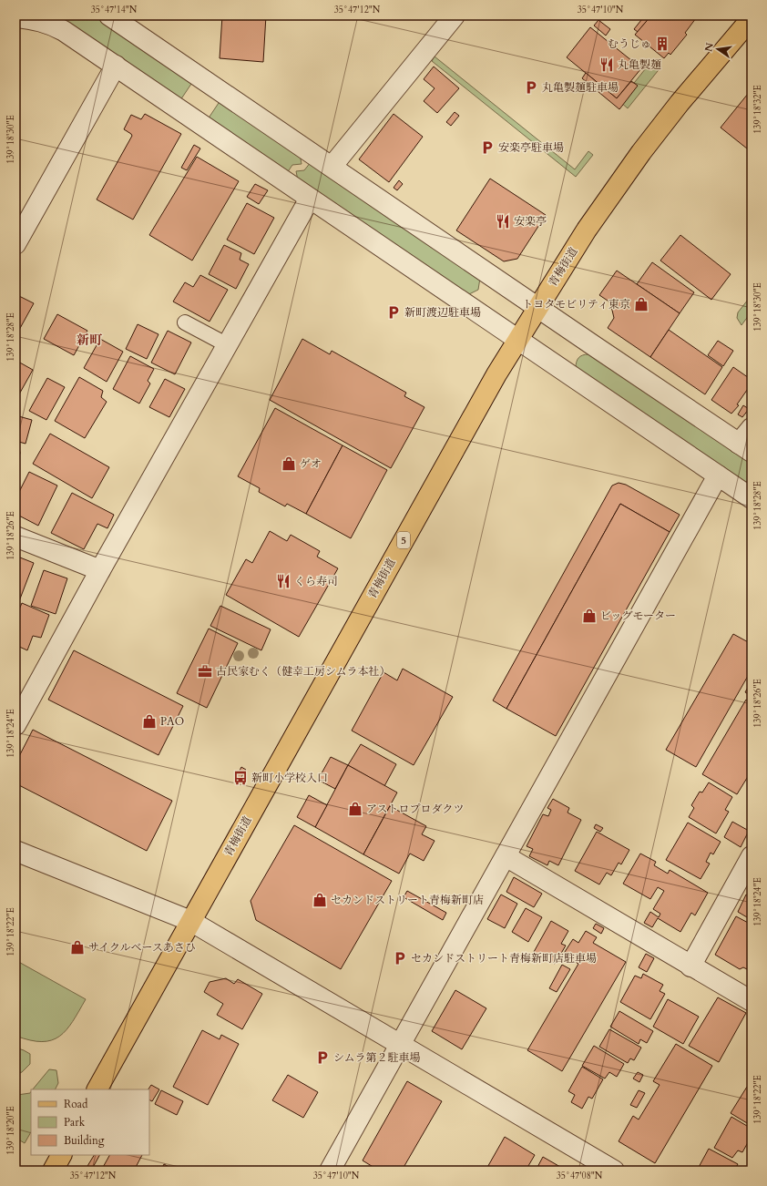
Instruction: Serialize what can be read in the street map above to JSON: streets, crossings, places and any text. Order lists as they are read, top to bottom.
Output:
{
  "streets": {
    "main road": ["青梅街道", "5"]
  },
  "districts": ["新町"],
  "places": {
    "building": ["むうじゅ"],
    "restaurant": ["丸亀製麺", "安楽亭", "くら寿司"],
    "parking": [
      "丸亀製麺駐車場",
      "安楽亭駐車場",
      "新町渡辺駐車場",
      "セカンドストリート青梅新町店駐車場",
      "シムラ第２駐車場"
    ],
    "shop": [
      "トヨタモビリティ東京",
      "ゲオ",
      "ビッグモーター",
      "PAO",
      "アストロプロダクツ",
      "セカンドストリート青梅新町店",
      "サイクルベースあさひ"
    ],
    "office": ["古民家むく（健幸工房シムラ本社）"],
    "bus stop": ["新町小学校入口"]
  },
  "legend": ["Road", "Park", "Building"],
  "north": "left",
  "coordinates": [
    "35°47'14\"N",
    "35°47'12\"N",
    "35°47'10\"N",
    "139°18'32\"E",
    "139°18'30\"E",
    "139°18'28\"E",
    "139°18'26\"E",
    "139°18'24\"E",
    "139°18'22\"E",
    "139°18'20\"E",
    "35°47'08\"N"
  ]
}
